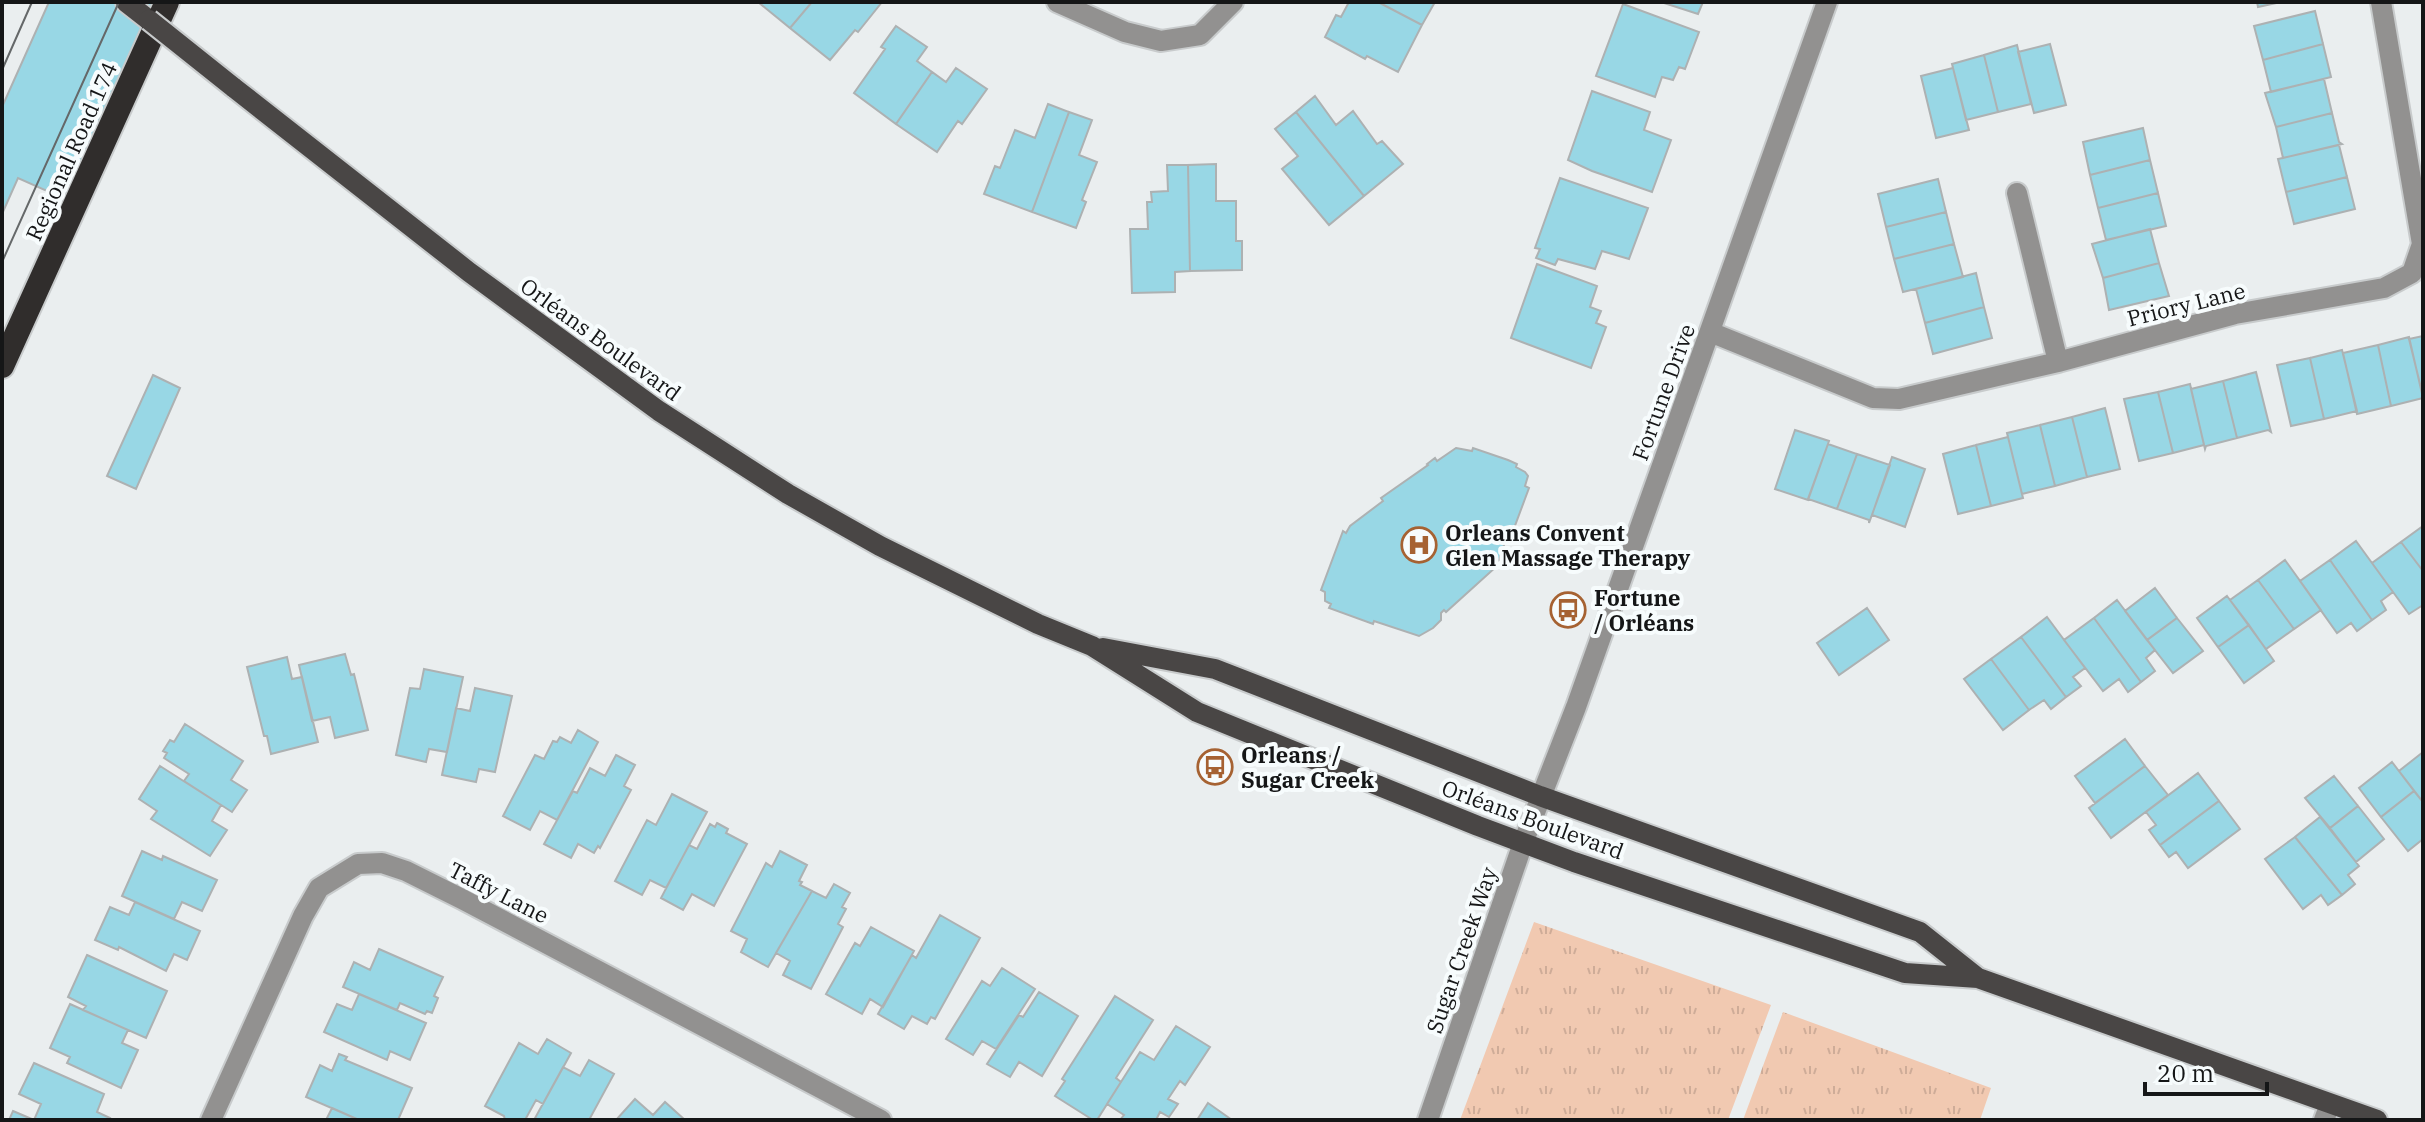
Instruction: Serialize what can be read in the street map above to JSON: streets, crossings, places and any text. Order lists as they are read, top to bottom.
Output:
{
  "streets": {
    "highway": ["Regional Road 174"],
    "main road": ["Orléans Boulevard"],
    "street": [
      "Priory Lane",
      "Fortune Drive",
      "Taffy Lane",
      "Sugar Creek Way"
    ]
  },
  "crossings": [
    ["Priory Lane", "Fortune Drive"],
    ["Orléans Boulevard", "Fortune Drive"],
    ["Orléans Boulevard", "Sugar Creek Way"],
    ["Fortune Drive", "Sugar Creek Way"]
  ],
  "places": {
    "hospital": ["Orleans Convent Glen Massage Therapy"],
    "bus stop": ["Fortune / Orléans", "Orleans / Sugar Creek"]
  },
  "scale_bar": "20 m"
}
